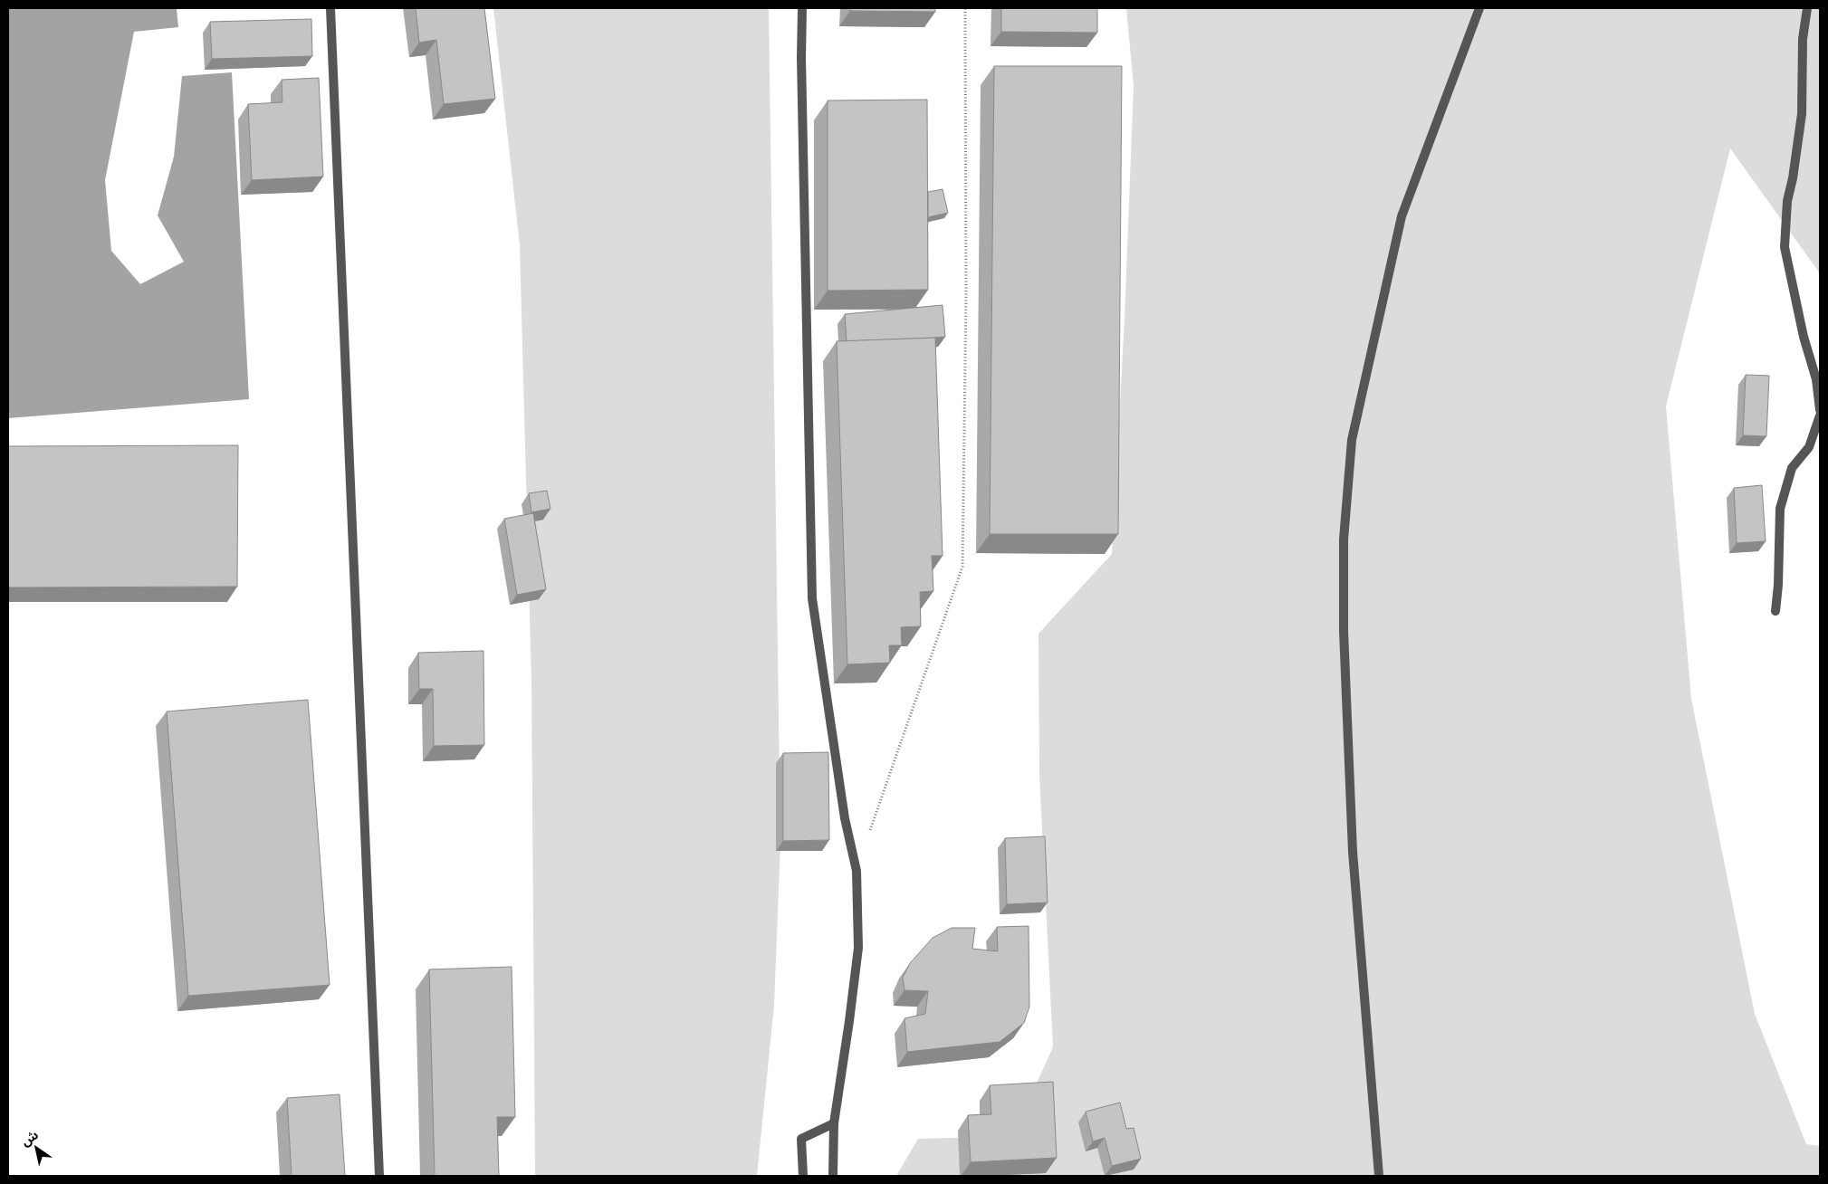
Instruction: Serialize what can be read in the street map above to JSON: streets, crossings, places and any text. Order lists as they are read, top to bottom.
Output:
{
  "north": "top left"
}
